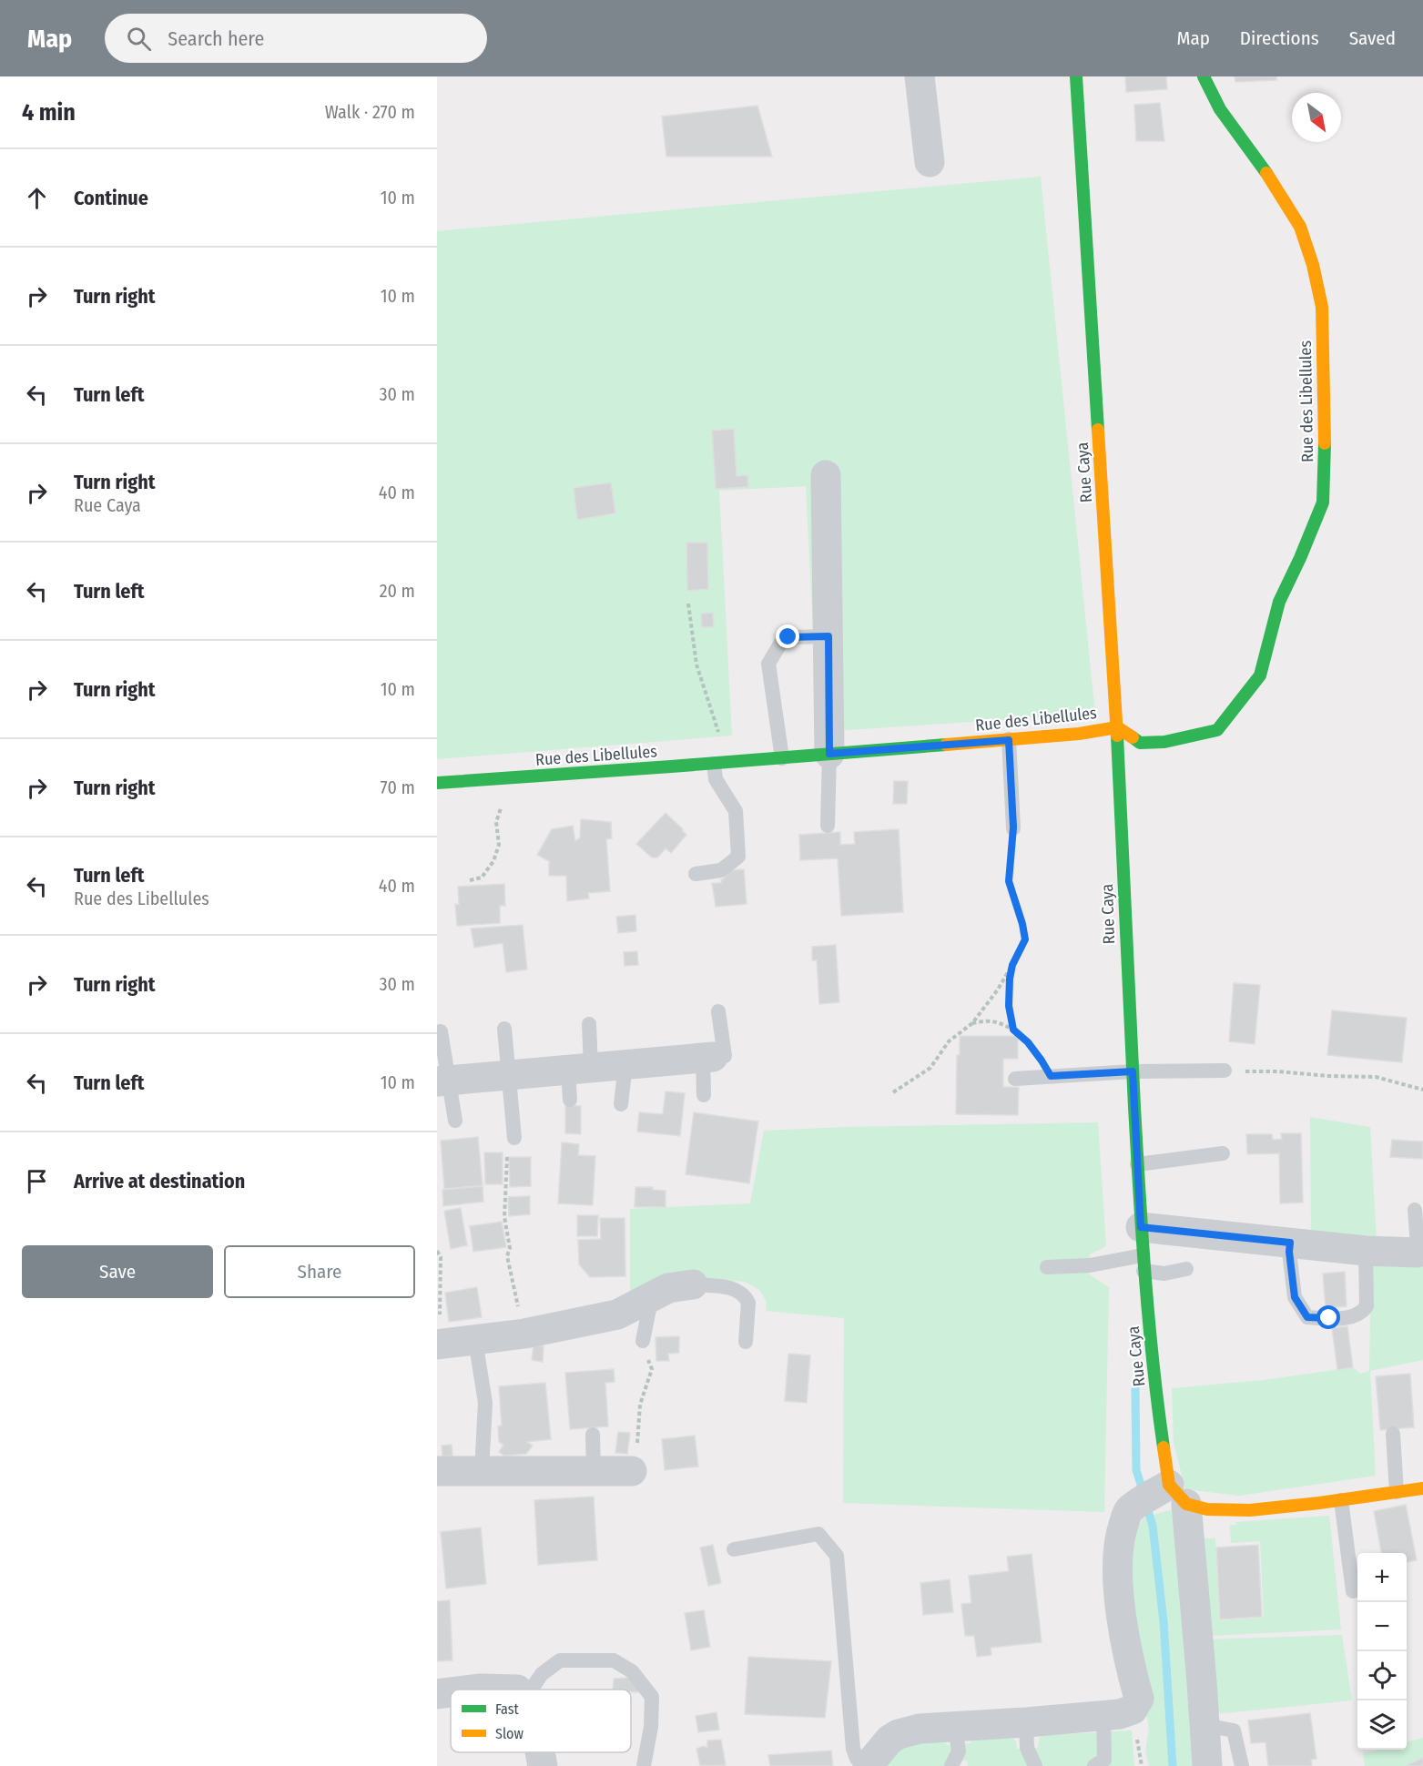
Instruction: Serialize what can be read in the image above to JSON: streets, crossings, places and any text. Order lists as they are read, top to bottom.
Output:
{
  "streets": {
    "street": ["Rue des Libellules", "Rue Caya"]
  },
  "crossings": [
    ["Rue des Libellules", "Rue Caya"]
  ],
  "legend": ["Fast", "Slow"],
  "north": "bottom right",
  "page": {
    "header": "Map",
    "search": "Search here",
    "nav": ["Map", "Directions", "Saved"],
    "heading": ["4 min", "Walk · 270 m"],
    "list": [
      ["Continue", "10 m"],
      ["Turn right", "10 m"],
      ["Turn left", "30 m"],
      ["Turn right", "Rue Caya", "40 m"],
      ["Turn left", "20 m"],
      ["Turn right", "10 m"],
      ["Turn right", "70 m"],
      ["Turn left", "Rue des Libellules", "40 m"],
      ["Turn right", "30 m"],
      ["Turn left", "10 m"],
      "Arrive at destination"
    ],
    "buttons": ["Save", "Share"],
    "map_buttons": ["+", "−"]
  }
}
